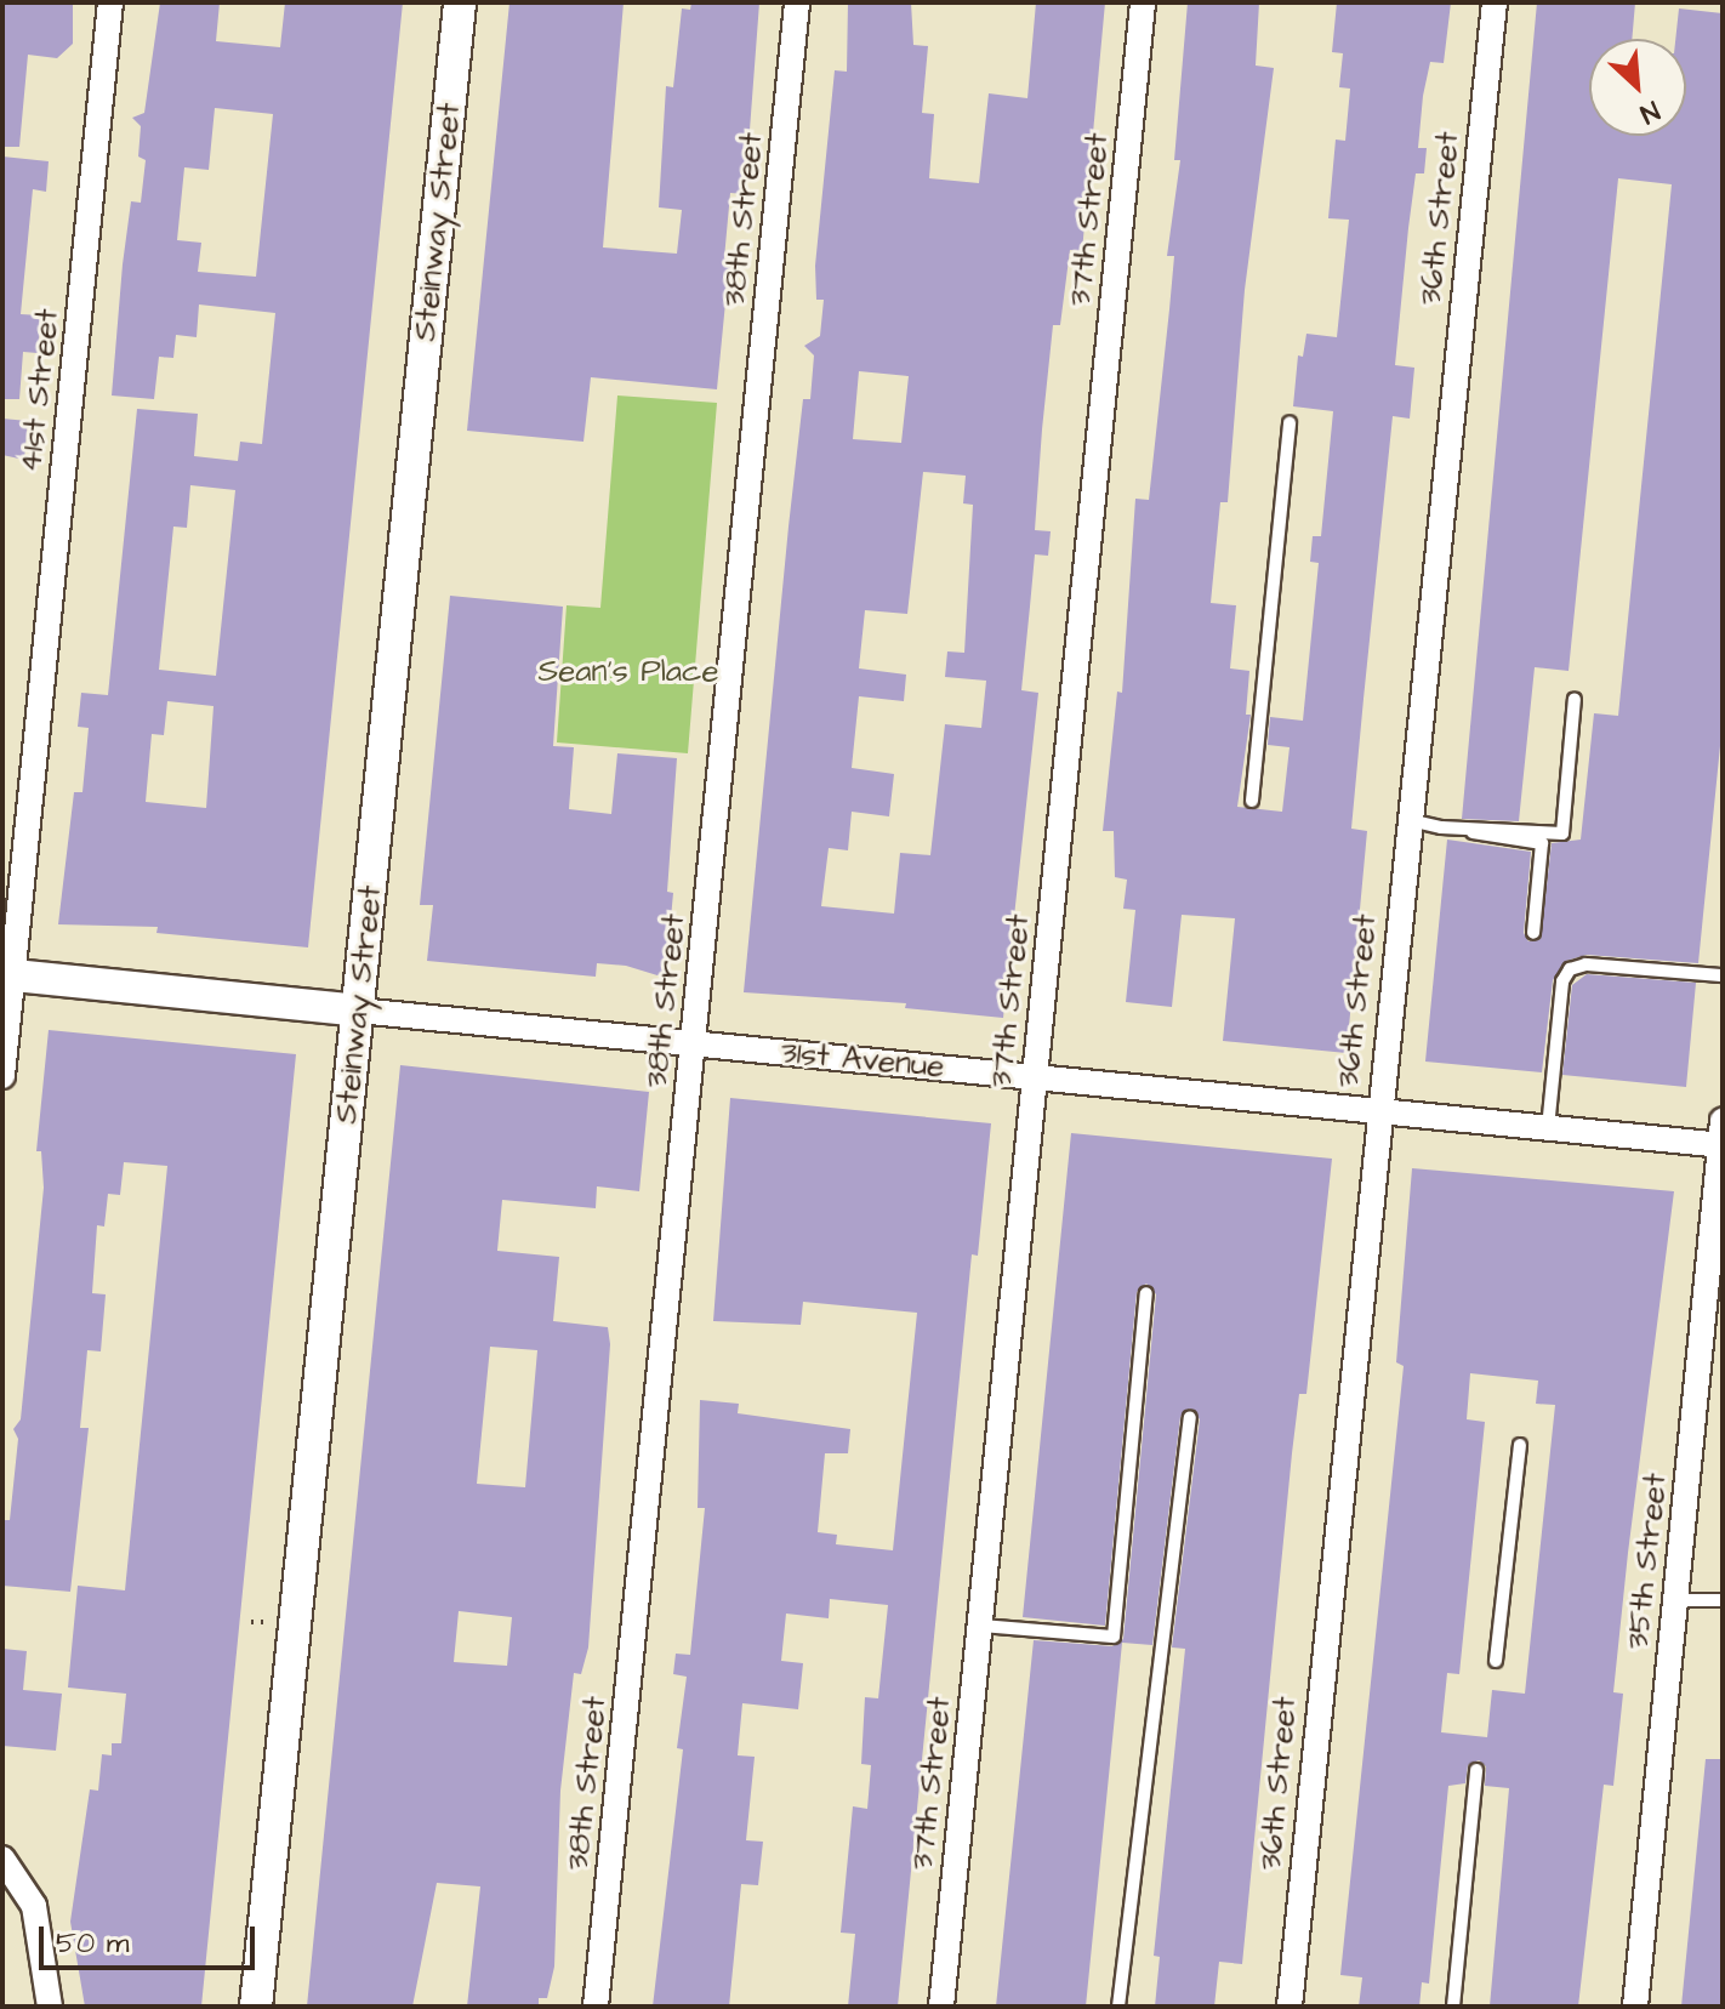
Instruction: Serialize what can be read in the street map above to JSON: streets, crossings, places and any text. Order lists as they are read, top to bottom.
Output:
{
  "streets": {
    "street": [
      "36th Street",
      "38th Street",
      "37th Street",
      "Steinway Street",
      "41st Street",
      "31st Avenue",
      "35th Street"
    ]
  },
  "crossings": [
    ["36th Street", "31st Avenue"],
    ["38th Street", "31st Avenue"],
    ["37th Street", "31st Avenue"],
    ["Steinway Street", "31st Avenue"],
    ["41st Street", "31st Avenue"],
    ["31st Avenue", "35th Street"]
  ],
  "parks": ["Sean's Place"],
  "scale_bar": "50 m",
  "north": "bottom right"
}
